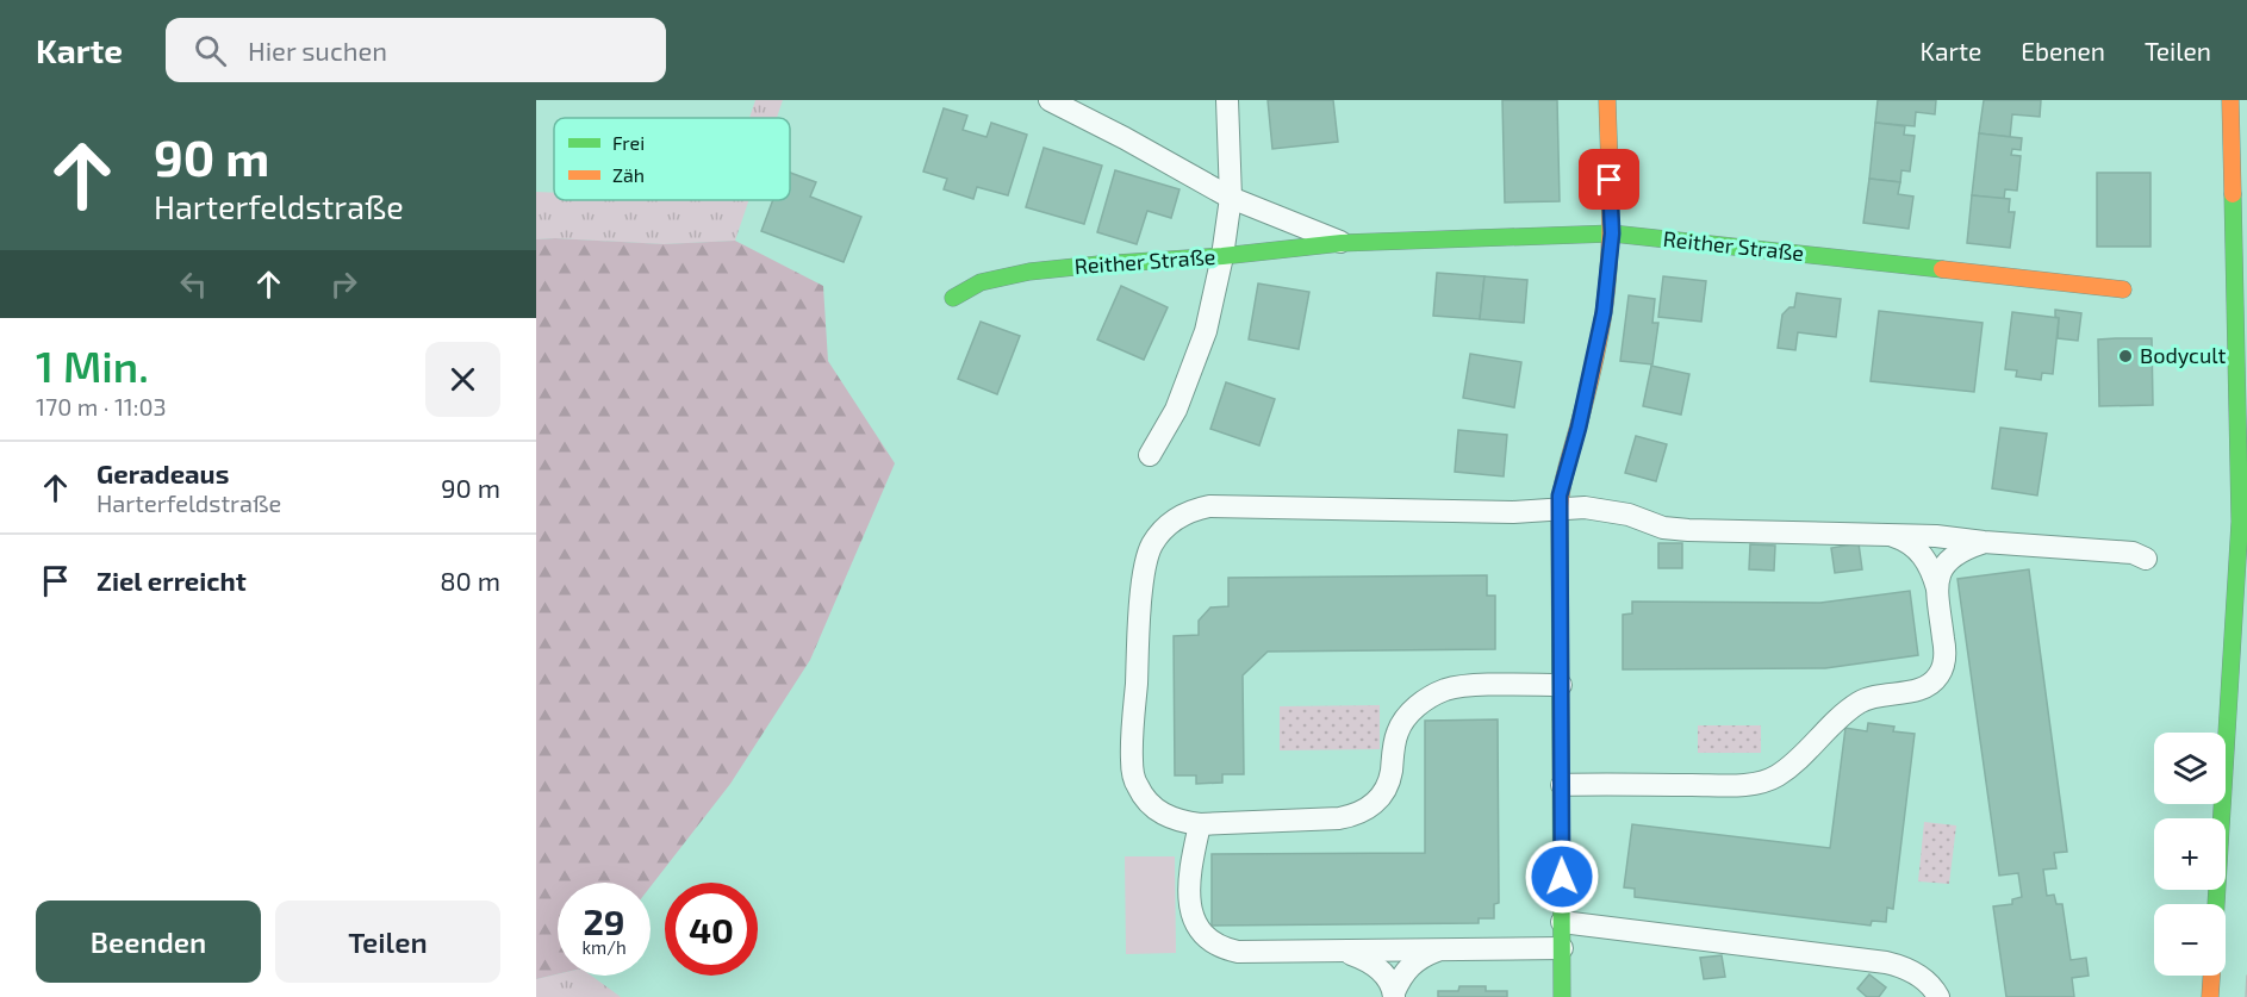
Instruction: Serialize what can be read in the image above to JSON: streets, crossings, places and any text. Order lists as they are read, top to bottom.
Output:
{
  "streets": {
    "street": ["Reither Straße"]
  },
  "places": ["Bodycult"],
  "legend": ["Frei", "Zäh"],
  "page": {
    "header": "Karte",
    "search": "Hier suchen",
    "nav": ["Karte", "Ebenen", "Teilen"],
    "turn": ["90 m", "Harterfeldstraße"],
    "heading": ["1 Min.", "170 m · 11:03"],
    "list": [
      {
        "name": "Geradeaus",
        "note": "Harterfeldstraße",
        "value": "90 m"
      },
      {
        "name": "Ziel erreicht",
        "value": "80 m"
      }
    ],
    "map_buttons": ["+", "−"],
    "speed": "29 km/h",
    "limit": "40",
    "buttons": ["Beenden", "Teilen"]
  }
}
